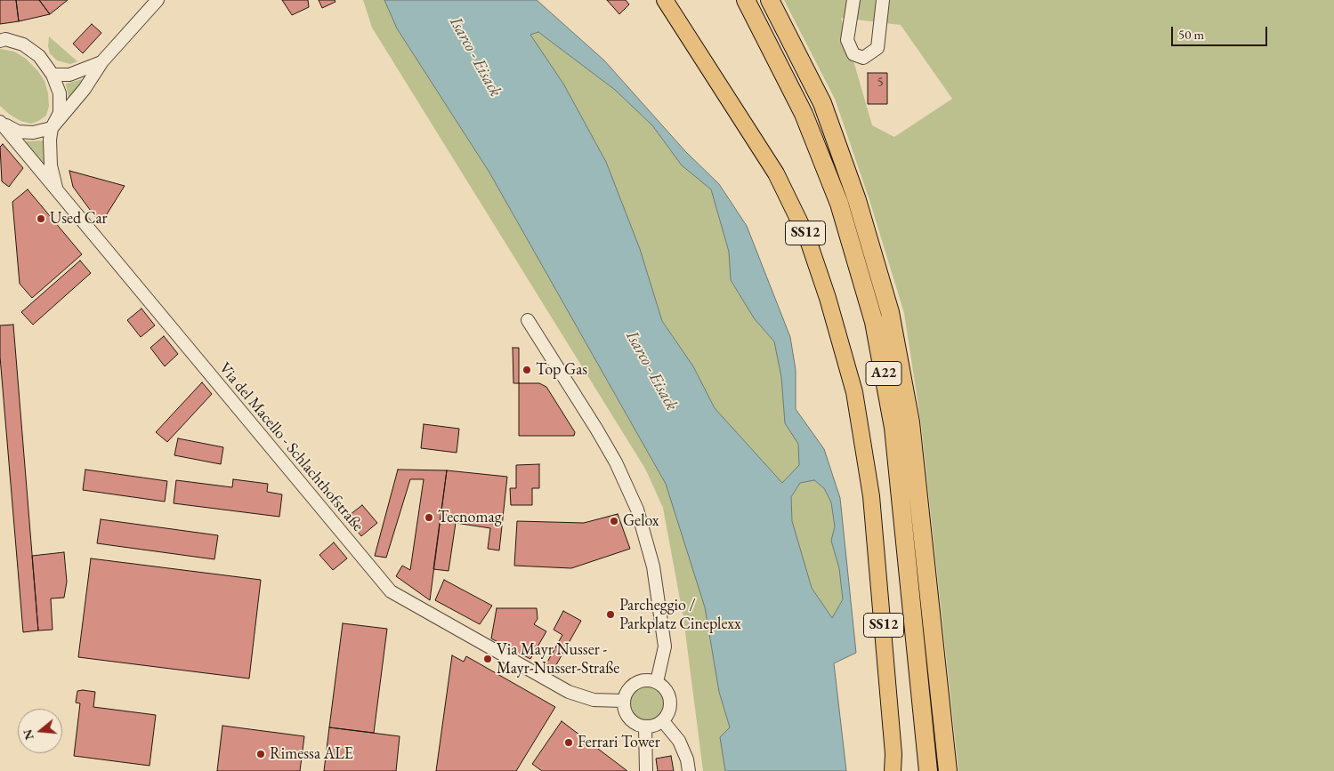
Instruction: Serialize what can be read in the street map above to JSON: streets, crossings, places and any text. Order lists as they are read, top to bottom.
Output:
{
  "streets": {
    "highway": ["A22"],
    "main road": ["SS12"],
    "street": ["Via del Macello - Schlachthofstraße"]
  },
  "water": ["Isarco - Eisack"],
  "places": [
    "Used Car",
    "Top Gas",
    "Tecnomag",
    "Gelox",
    "Parcheggio / Parkplatz Cineplexx",
    "Via Mayr Nusser - Mayr-Nusser-Straße",
    "Ferrari Tower",
    "Rimessa ALE"
  ],
  "house_numbers": ["5"],
  "scale_bar": "50 m",
  "north": "left"
}
